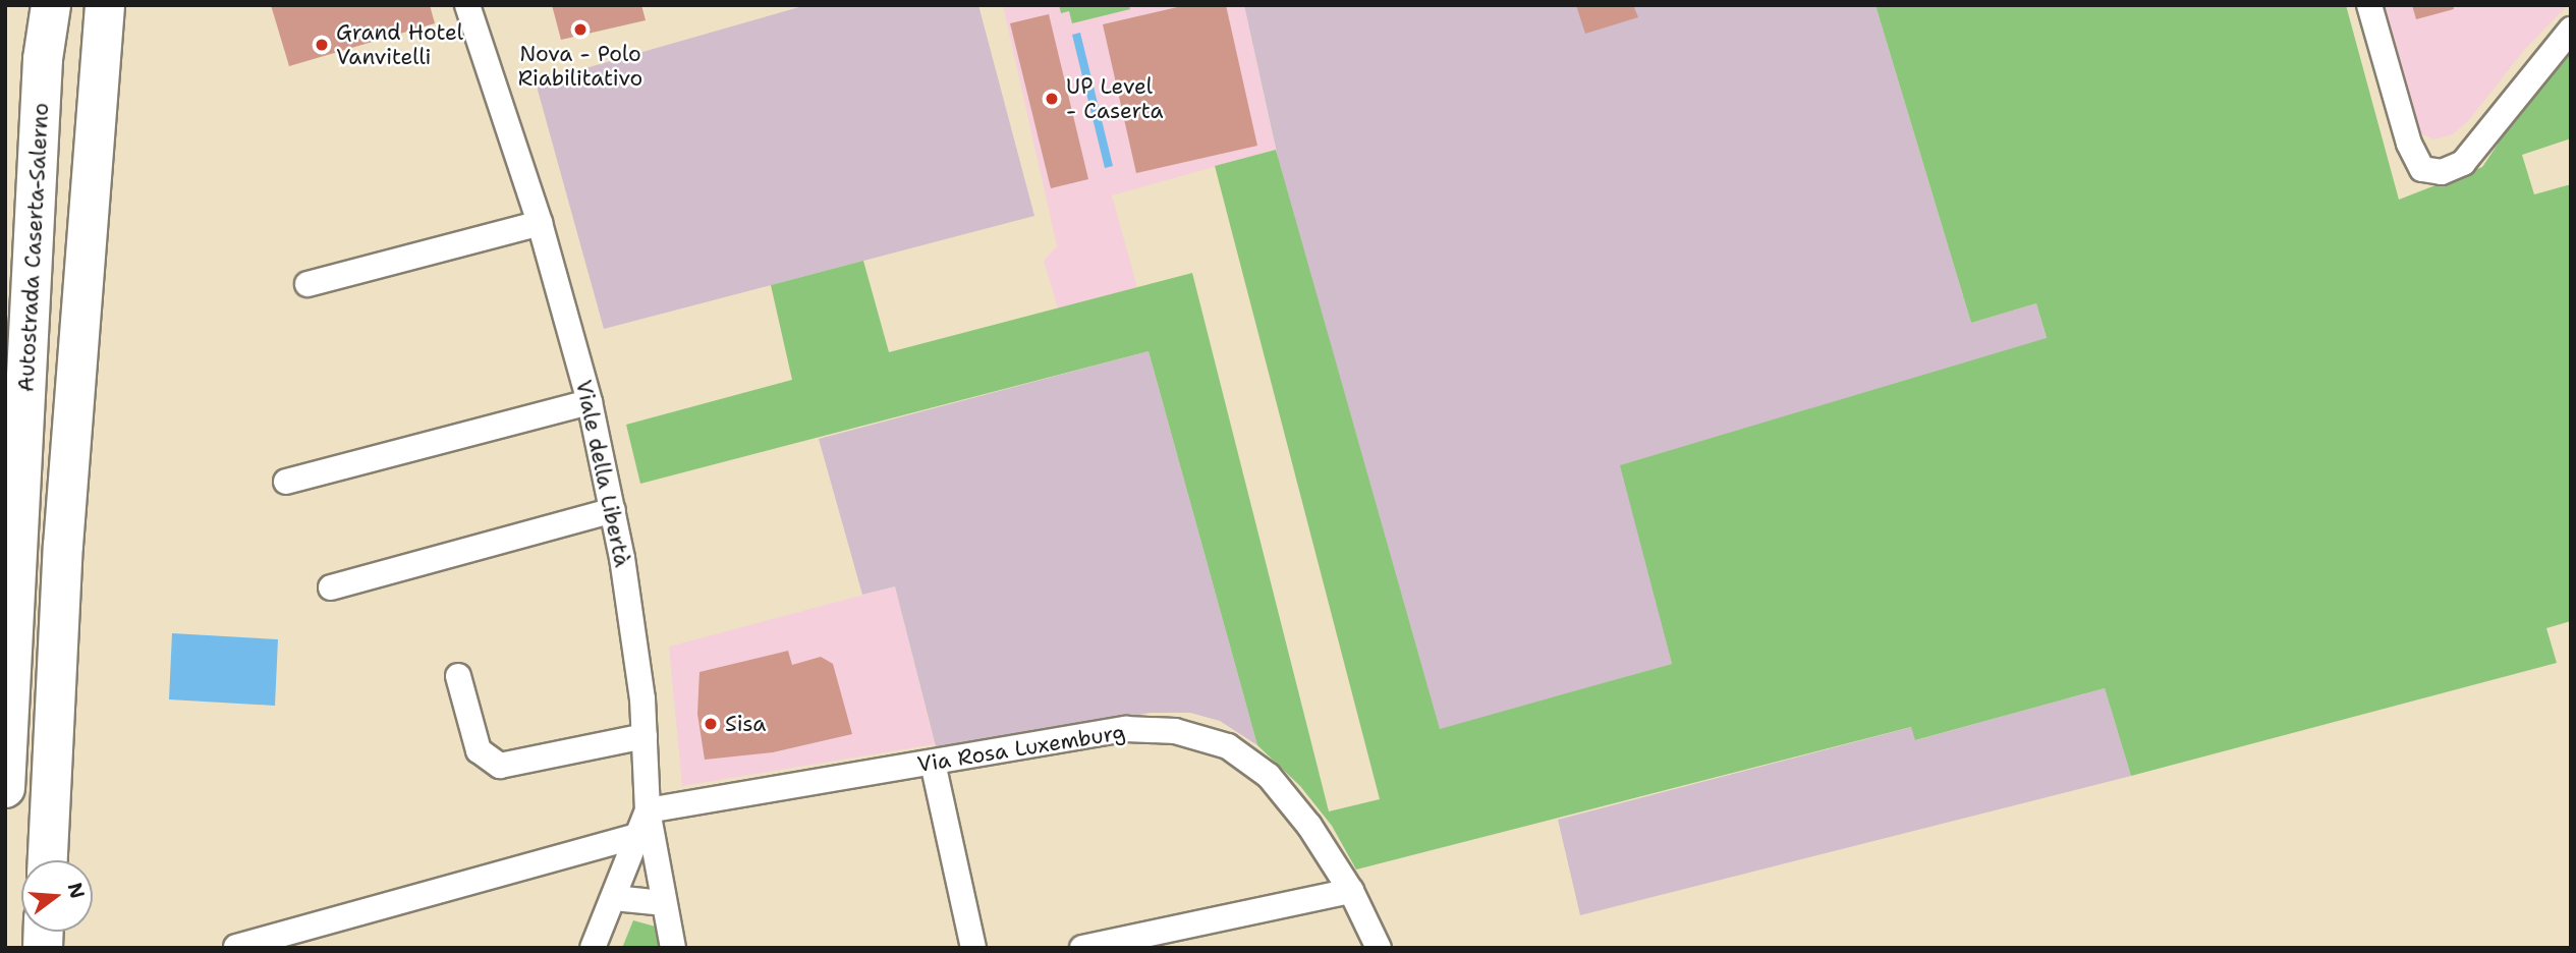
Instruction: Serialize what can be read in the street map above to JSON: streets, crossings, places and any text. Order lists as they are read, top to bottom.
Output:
{
  "streets": {
    "highway": ["Autostrada Caserta-Salerno"],
    "street": ["Viale della Libertà", "Via Rosa Luxemburg"]
  },
  "crossings": [
    ["Viale della Libertà", "Via Rosa Luxemburg"]
  ],
  "places": [
    "Nova - Polo Riabilitativo",
    "Grand Hotel Vanvitelli",
    "UP Level - Caserta",
    "Sisa"
  ],
  "north": "right"
}
